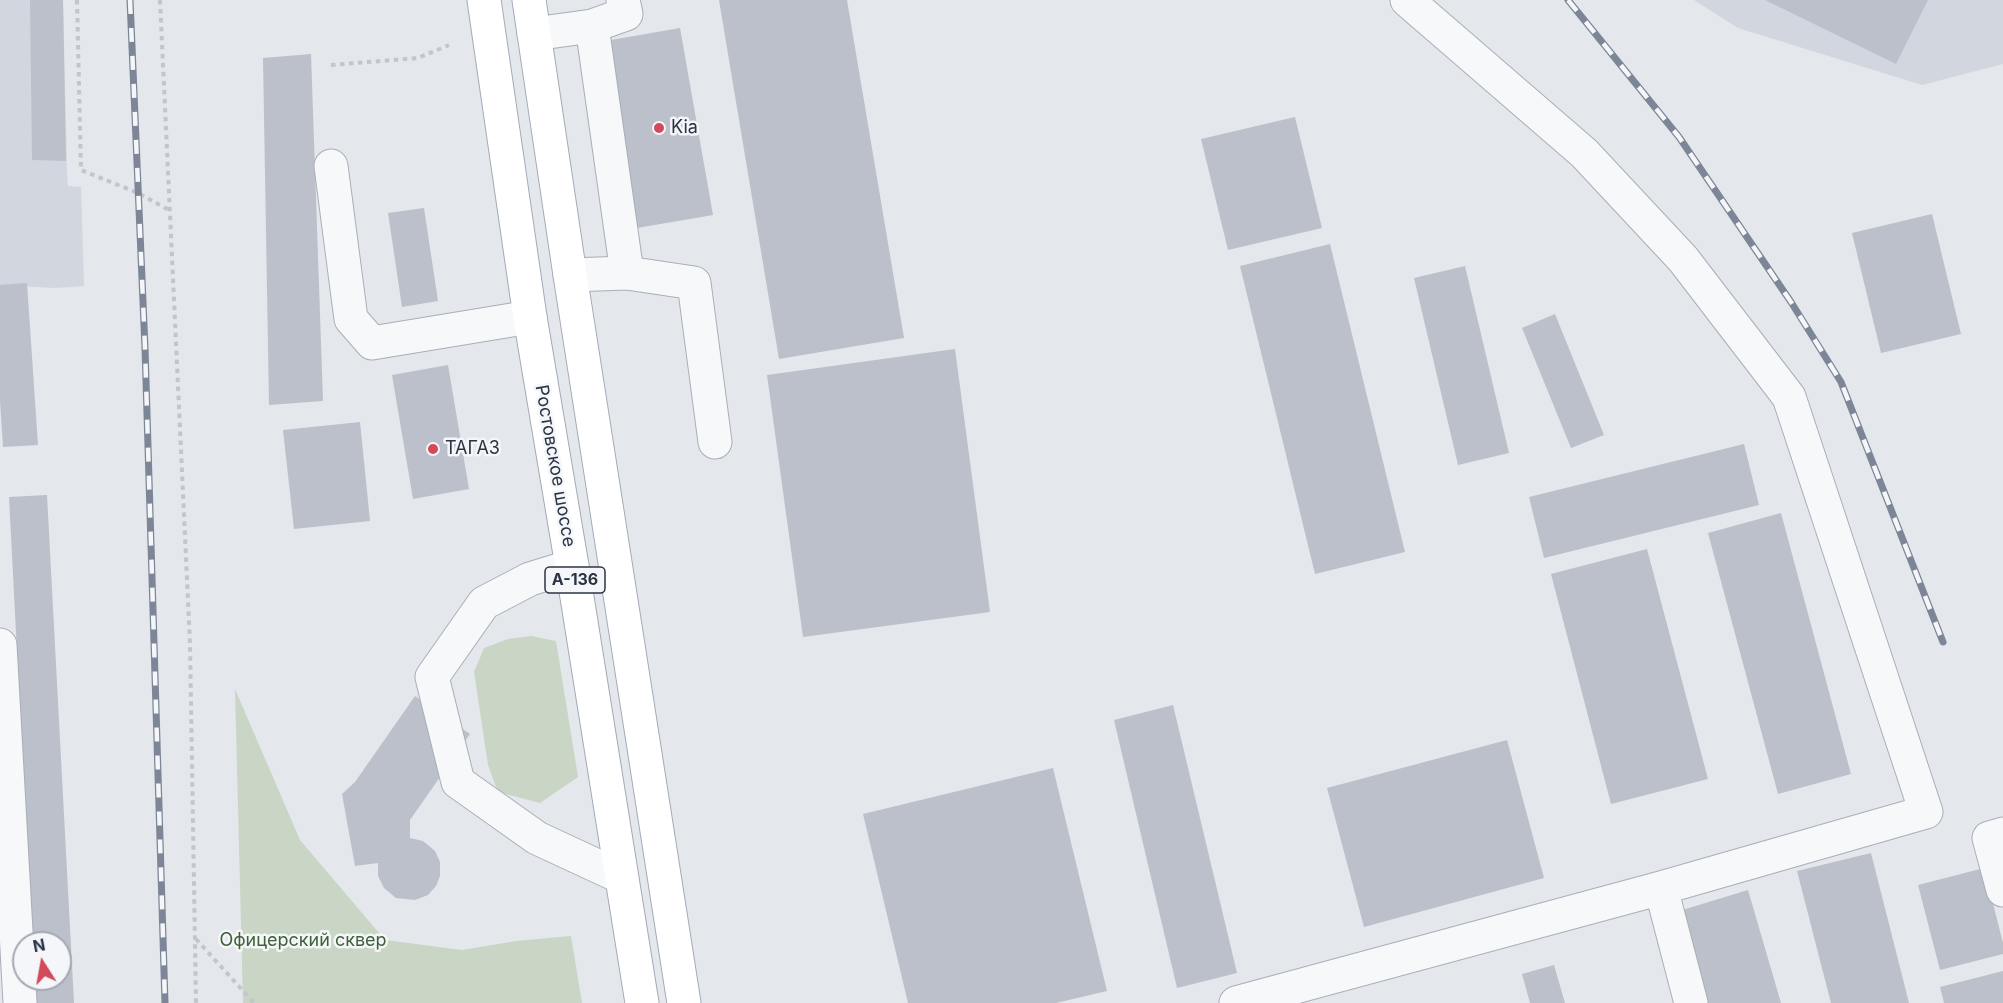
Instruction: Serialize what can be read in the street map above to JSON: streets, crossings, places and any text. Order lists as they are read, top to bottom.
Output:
{
  "streets": {
    "main road": ["Ростовское шоссе", "А-136"]
  },
  "parks": ["Офицерский сквер"],
  "places": ["Kia", "ТАГАЗ"],
  "north": "top"
}
